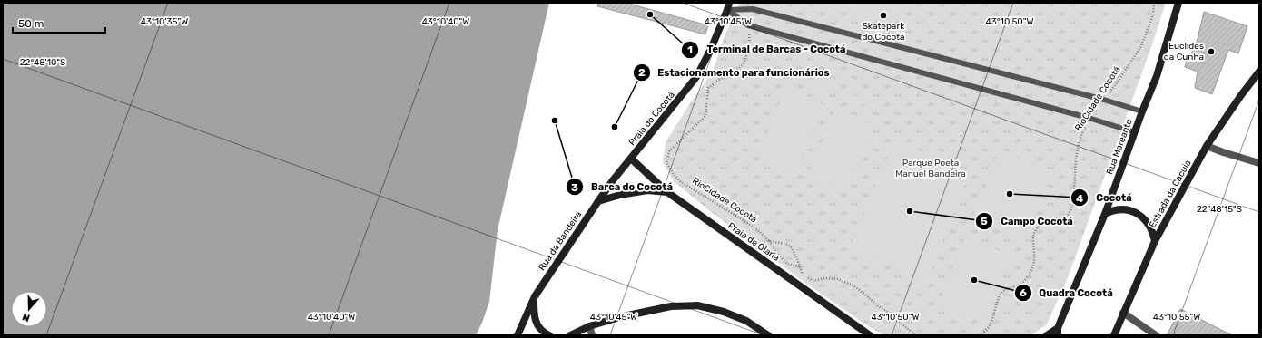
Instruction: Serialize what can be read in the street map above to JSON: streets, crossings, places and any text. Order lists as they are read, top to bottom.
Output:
{
  "streets": {
    "street": [
      "Praia do Cocotá",
      "Rua Mareante",
      "Estrada da Cacuia",
      "Rua da Bandeira",
      "Praia de Olaria"
    ],
    "path": ["RioCidade Cocotá"]
  },
  "crossings": [
    ["Praia do Cocotá", "Rua da Bandeira"],
    ["Praia do Cocotá", "Praia de Olaria"]
  ],
  "parks": ["Parque Poeta Manuel Bandeira"],
  "places": [
    "Terminal de Barcas - Cocotá",
    "Skatepark do Cocotá",
    "Euclides da Cunha",
    "Barca do Cocotá",
    "Estacionamento para funcionários",
    "Cocotá",
    "Campo Cocotá",
    "Quadra Cocotá"
  ],
  "scale_bar": "50 m",
  "north": "bottom",
  "coordinates": [
    "43°10'50\"W",
    "43°10'35\"W",
    "43°10'40\"W",
    "43°10'45\"W",
    "22°48'10\"S",
    "22°48'15\"S",
    "43°10'55\"W"
  ]
}
